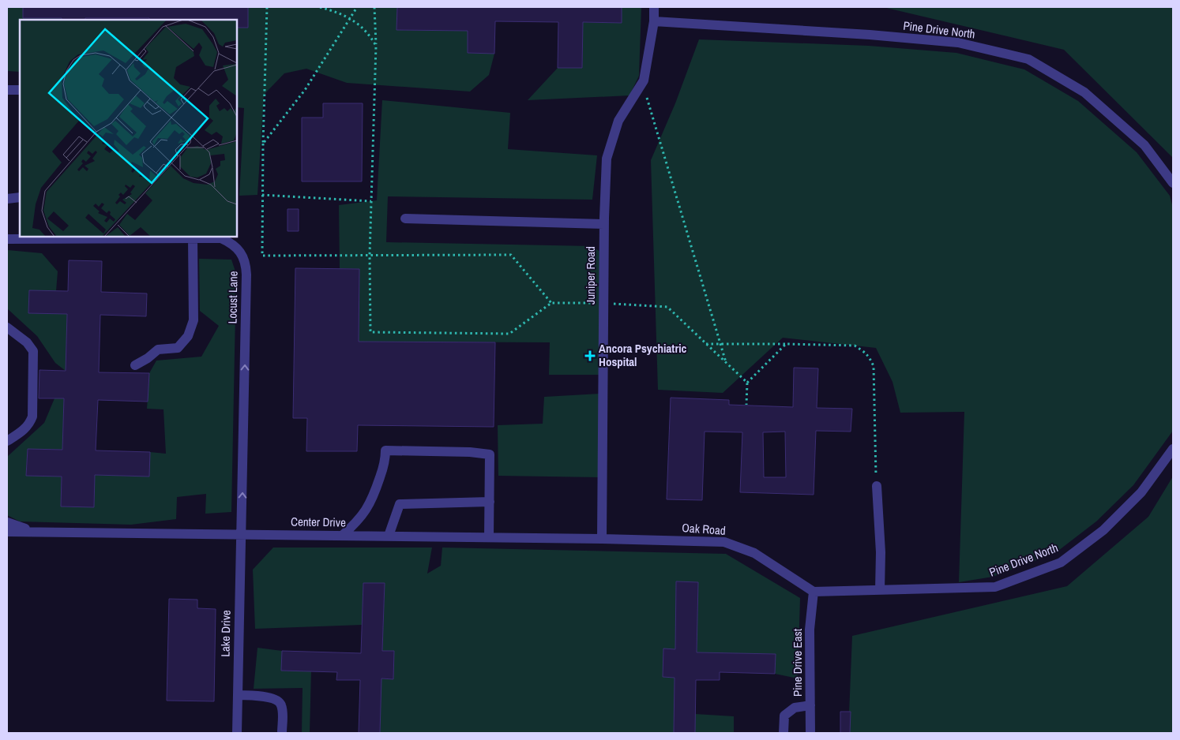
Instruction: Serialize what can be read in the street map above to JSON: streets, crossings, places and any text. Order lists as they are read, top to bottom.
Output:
{
  "streets": {
    "lane": [
      "Pine Drive North",
      "Juniper Road",
      "Locust Lane",
      "Center Drive",
      "Oak Road",
      "Lake Drive",
      "Pine Drive East"
    ]
  },
  "crossings": [
    ["Pine Drive North", "Juniper Road"],
    ["Pine Drive North", "Oak Road"],
    ["Pine Drive North", "Pine Drive East"],
    ["Juniper Road", "Center Drive"],
    ["Juniper Road", "Oak Road"],
    ["Locust Lane", "Center Drive"],
    ["Locust Lane", "Lake Drive"],
    ["Center Drive", "Oak Road"],
    ["Center Drive", "Lake Drive"],
    ["Oak Road", "Pine Drive East"]
  ],
  "one_way": ["Locust Lane"],
  "places": {
    "health": ["Ancora Psychiatric Hospital"]
  }
}
